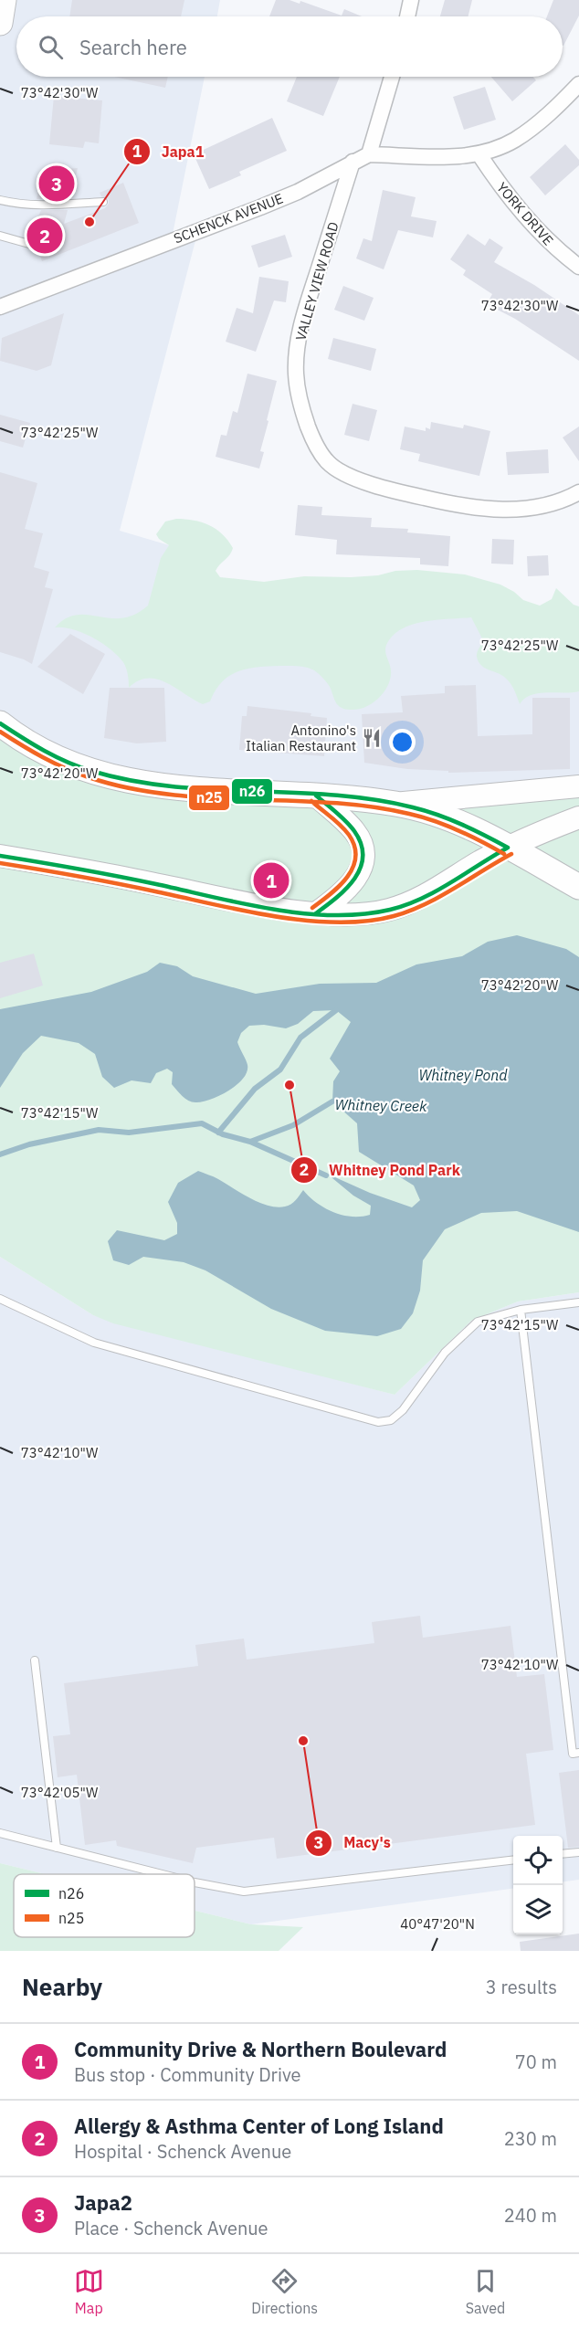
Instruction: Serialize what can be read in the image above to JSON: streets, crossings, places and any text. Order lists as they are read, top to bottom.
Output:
{
  "streets": {
    "street": ["YORK DRIVE", "SCHENCK AVENUE", "VALLEY VIEW ROAD"]
  },
  "crossings": [
    ["SCHENCK AVENUE", "VALLEY VIEW ROAD"]
  ],
  "water": ["Whitney Pond", "Whitney Creek"],
  "places": {
    "other": ["Japa1", "Whitney Pond Park", "Macy's"],
    "restaurant": ["Antonino's Italian Restaurant"]
  },
  "lines": ["transit line n26", "transit line n25"],
  "legend": ["n26", "n25"],
  "page": {
    "search": "Search here",
    "pins": ["3", "2", "1"],
    "heading": ["Nearby", "3 results"],
    "list": [
      {
        "mark": "1",
        "name": "Community Drive & Northern Boulevard",
        "note": "Bus stop · Community Drive",
        "value": "70 m"
      },
      {
        "mark": "2",
        "name": "Allergy & Asthma Center of Long Island",
        "note": "Hospital · Schenck Avenue",
        "value": "230 m"
      },
      {
        "mark": "3",
        "name": "Japa2",
        "note": "Place · Schenck Avenue",
        "value": "240 m"
      }
    ],
    "nav": ["Map", "Directions", "Saved"]
  },
  "coordinates": [
    "73°42'30\"W",
    "73°42'25\"W",
    "73°42'20\"W",
    "73°42'15\"W",
    "73°42'10\"W",
    "73°42'05\"W",
    "40°47'20\"N"
  ]
}
